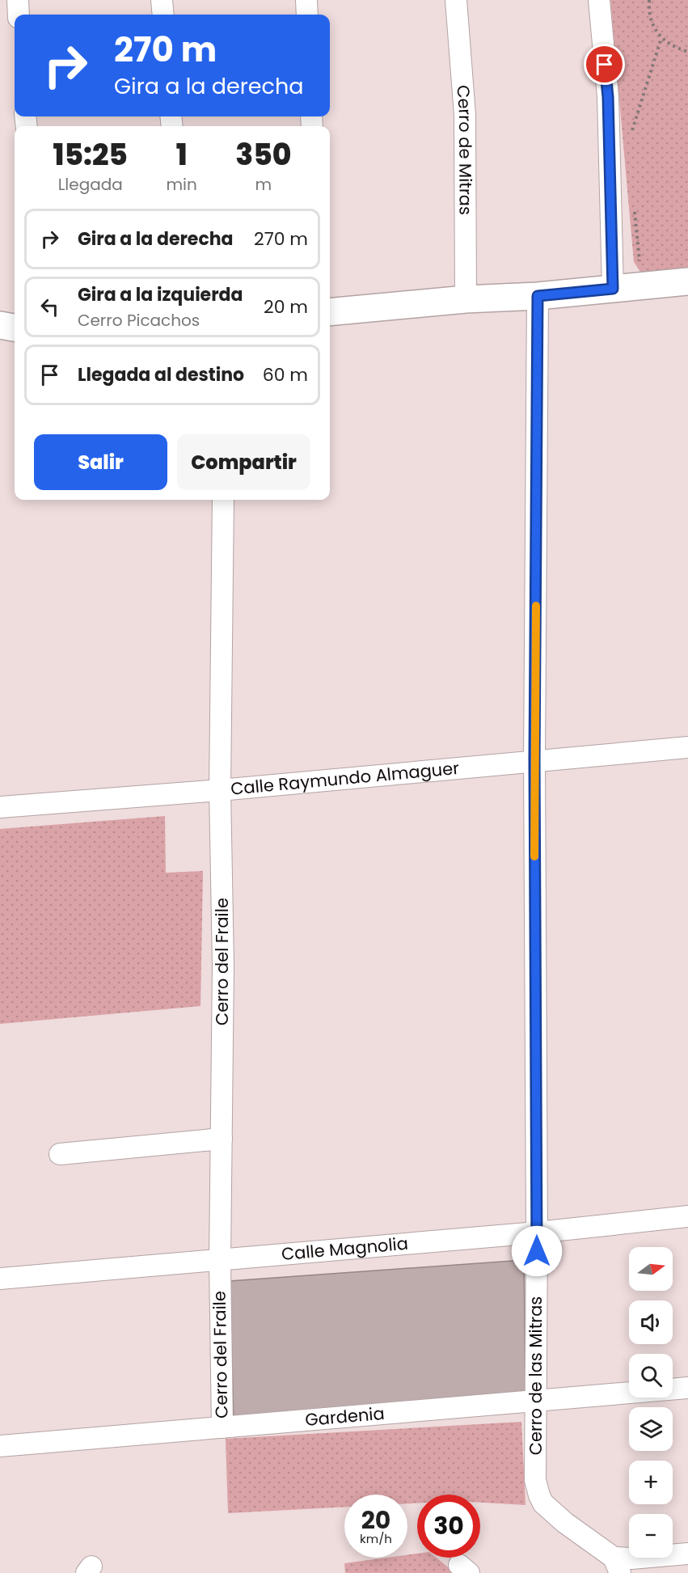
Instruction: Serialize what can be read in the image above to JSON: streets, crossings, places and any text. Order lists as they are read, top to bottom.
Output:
{
  "streets": {
    "street": [
      "Cerro de Mitras",
      "Calle Raymundo Almaguer",
      "Cerro del Fraile",
      "Calle Magnolia",
      "Cerro de las Mitras",
      "Gardenia"
    ]
  },
  "crossings": [
    ["Calle Raymundo Almaguer", "Cerro del Fraile"],
    ["Calle Raymundo Almaguer", "Cerro de las Mitras"],
    ["Cerro del Fraile", "Calle Magnolia"],
    ["Cerro del Fraile", "Gardenia"],
    ["Calle Magnolia", "Cerro de las Mitras"],
    ["Cerro de las Mitras", "Gardenia"]
  ],
  "north": "right",
  "page": {
    "turn": ["270 m", "Gira a la derecha"],
    "eta": [
      "15:25",
      "Llegada",
      "1",
      "min",
      "350",
      "m"
    ],
    "list": [
      {
        "name": "Gira a la derecha",
        "value": "270 m"
      },
      {
        "name": "Gira a la izquierda",
        "note": "Cerro Picachos",
        "value": "20 m"
      },
      {
        "name": "Llegada al destino",
        "value": "60 m"
      }
    ],
    "buttons": ["Salir", "Compartir"],
    "map_buttons": ["+", "−"],
    "speed": "20 km/h",
    "limit": "30"
  }
}
